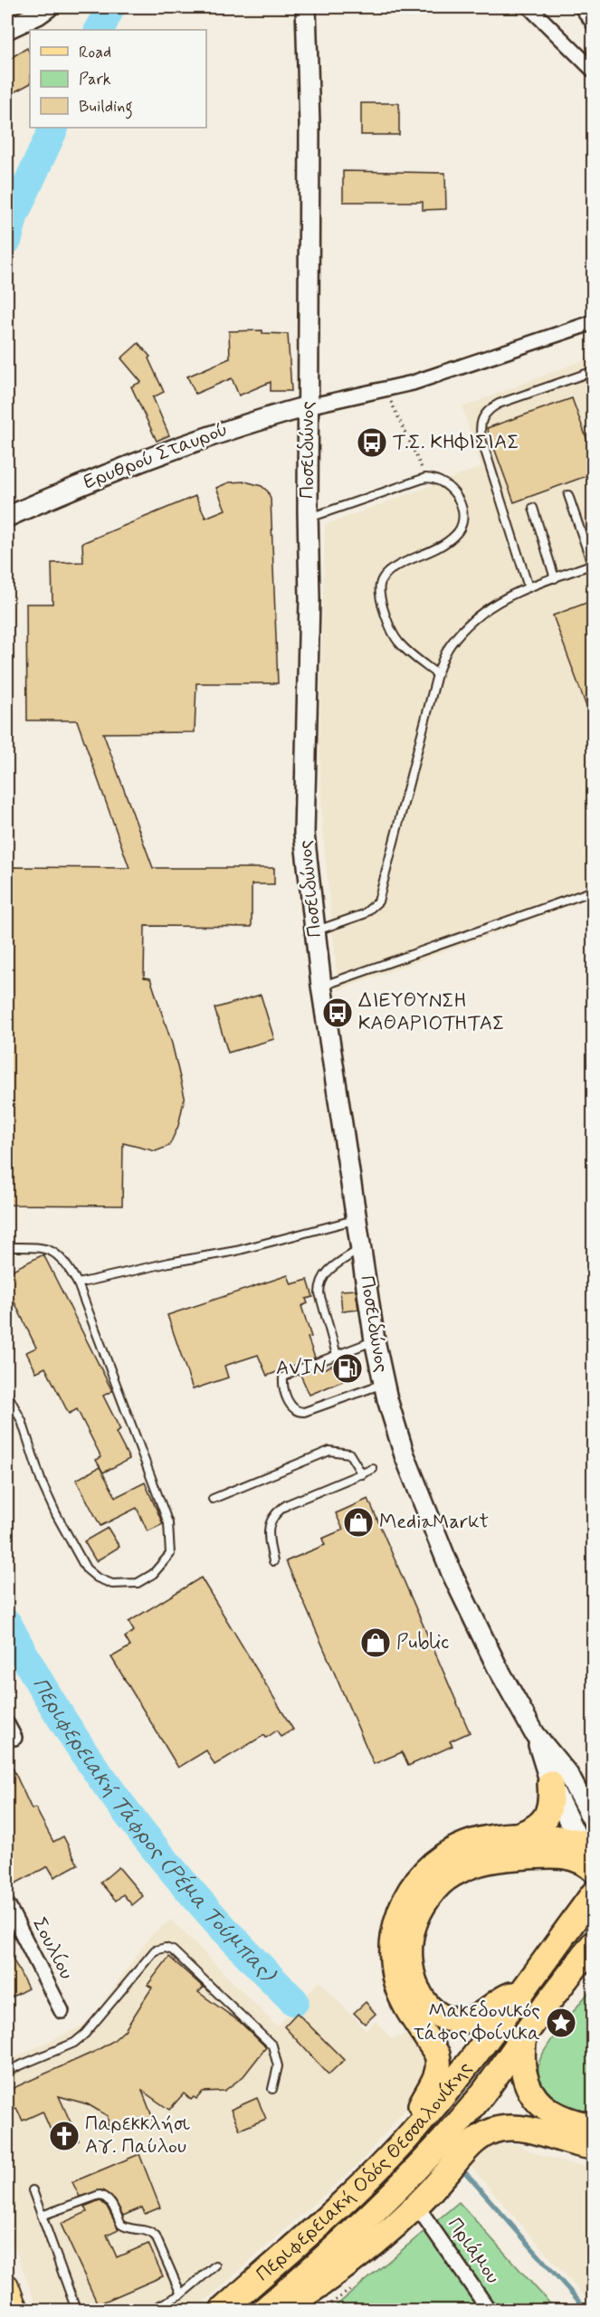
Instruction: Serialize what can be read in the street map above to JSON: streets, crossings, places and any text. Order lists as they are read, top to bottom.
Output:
{
  "streets": {
    "highway": ["Περιφερειακή Οδός Θεσσαλονίκης"],
    "street": [
      "Ποσειδώνος",
      "Ερυθρού Σταυρού",
      "Σουλίου",
      "Πριάμου"
    ]
  },
  "crossings": [
    ["Ποσειδώνος", "Ερυθρού Σταυρού"]
  ],
  "water": ["Περιφερειακή Τάφρος (Ρέμα Τούμπας)"],
  "places": {
    "bus stop": ["Τ.Σ. ΚΗΦΙΣΙΑΣ", "ΔΙΕΥΘΥΝΣΗ ΚΑΘΑΡΙΟΤΗΤΑΣ"],
    "fuel station": ["AVIN"],
    "shop": ["MediaMarkt", "Public"],
    "place": ["Μακεδονικός τάφος Φοίνικα"],
    "church": ["Παρεκκλήσι Αγ. Παύλου"]
  },
  "legend": ["Road", "Park", "Building"]
}
